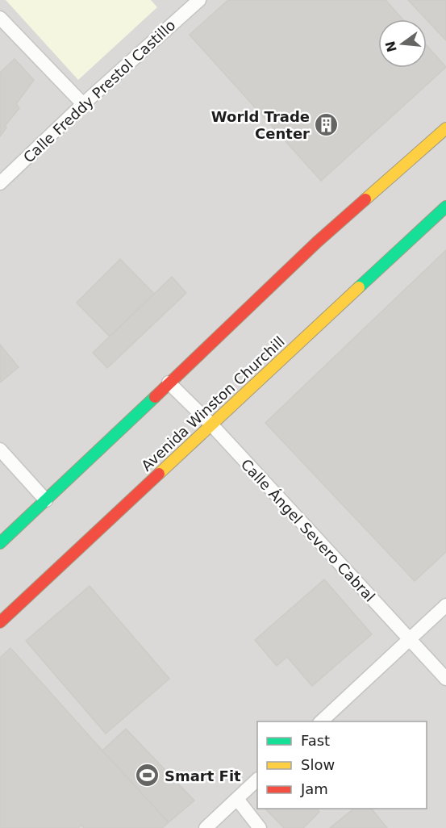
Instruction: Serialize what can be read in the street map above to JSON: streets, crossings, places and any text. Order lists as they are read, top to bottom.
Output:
{
  "streets": {
    "main road": ["Avenida Winston Churchill"],
    "street": ["Calle Freddy Prestol Castillo", "Calle Ángel Severo Cabral"]
  },
  "crossings": [
    ["Avenida Winston Churchill", "Calle Ángel Severo Cabral"]
  ],
  "places": {
    "building": ["World Trade Center"],
    "sports": ["Smart Fit"]
  },
  "legend": ["Fast", "Slow", "Jam"],
  "north": "left"
}
